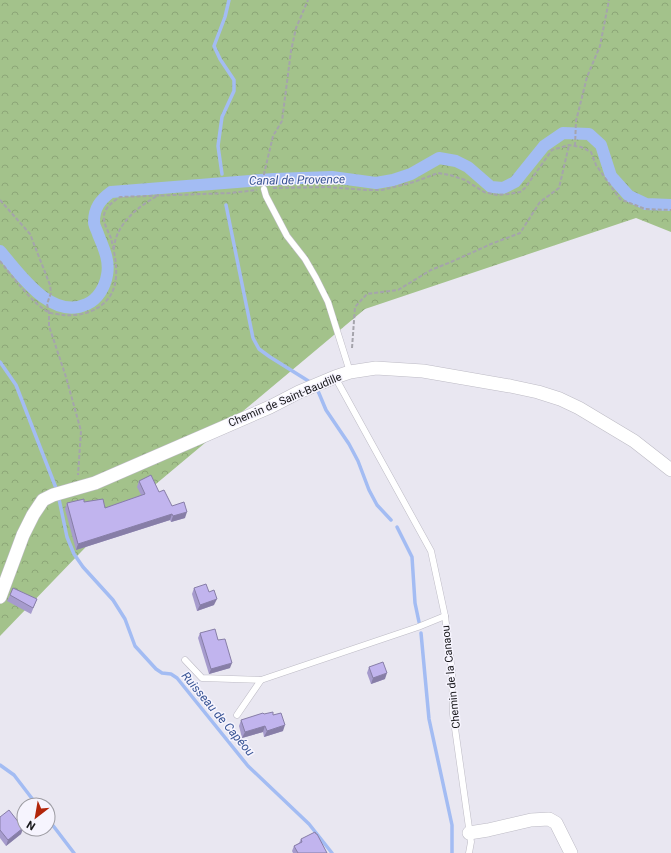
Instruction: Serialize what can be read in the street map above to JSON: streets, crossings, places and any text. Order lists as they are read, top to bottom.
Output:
{
  "streets": {
    "street": ["Chemin de Saint-Baudille"],
    "lane": ["Chemin de la Canaou"]
  },
  "crossings": [
    ["Chemin de Saint-Baudille", "Chemin de la Canaou"]
  ],
  "water": ["Canal de Provence", "Ruisseau de Capéou"],
  "north": "bottom left"
}
